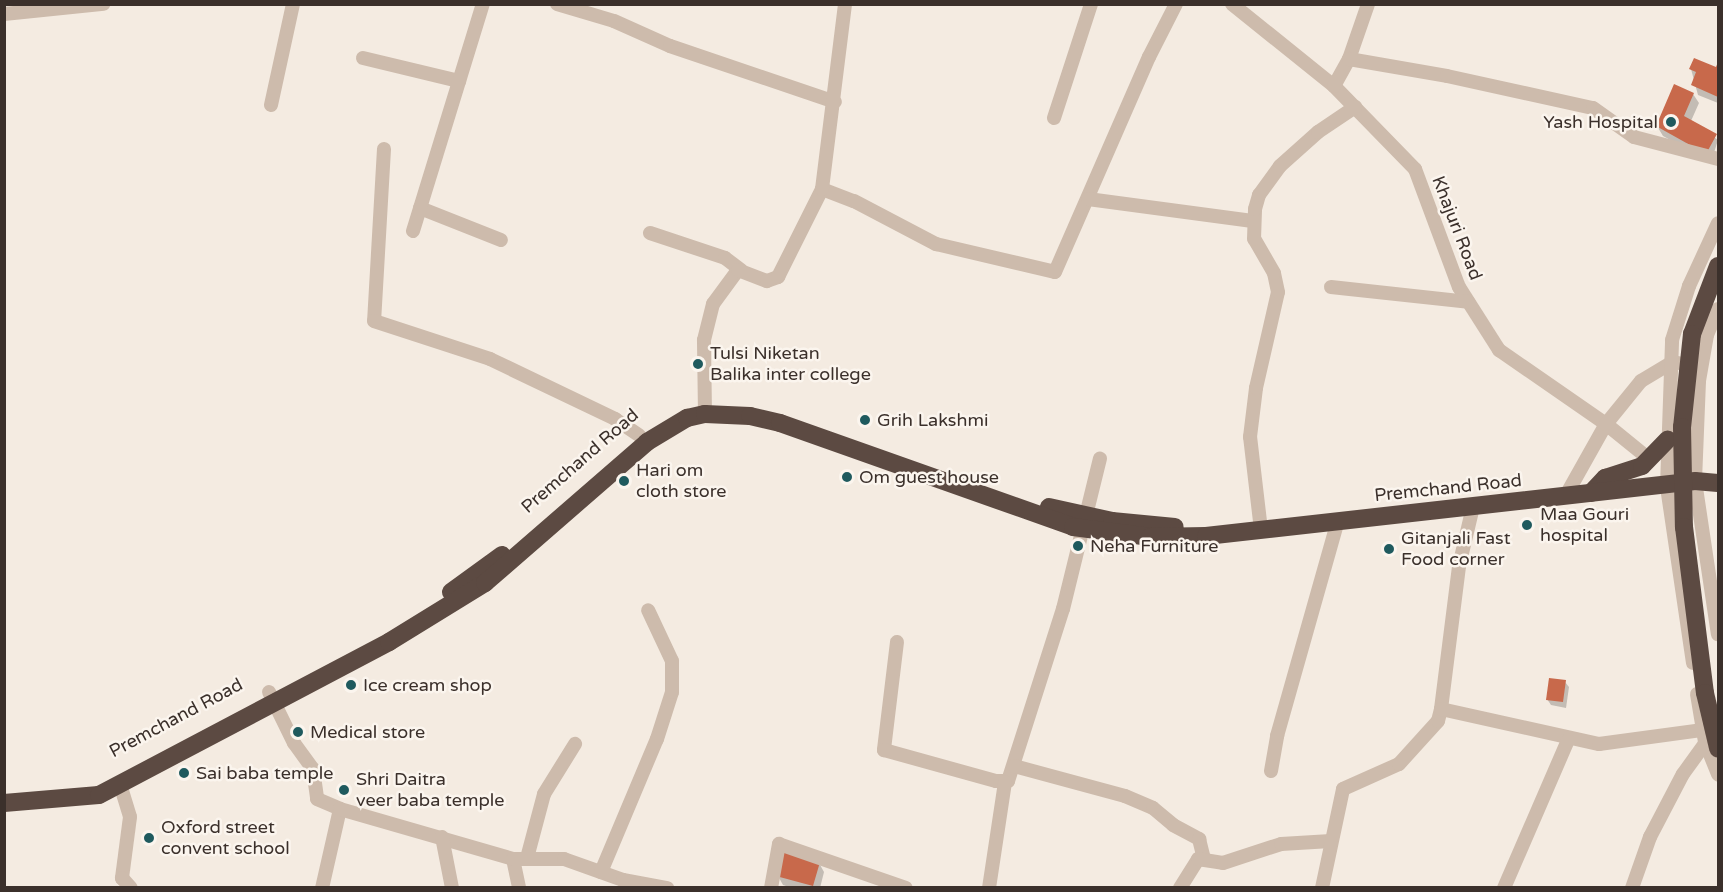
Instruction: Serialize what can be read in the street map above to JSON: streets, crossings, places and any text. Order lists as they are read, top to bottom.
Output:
{
  "streets": {
    "highway": ["Premchand Road"],
    "street": ["Khajuri Road"]
  },
  "places": [
    "Yash Hospital",
    "Tulsi Niketan Balika inter college",
    "Grih Lakshmi",
    "Om guest house",
    "Hari om cloth store",
    "Maa Gouri hospital",
    "Neha Furniture",
    "Gitanjali Fast Food corner",
    "Ice cream shop",
    "Medical store",
    "Sai baba temple",
    "Shri Daitra veer baba temple",
    "Oxford street convent school"
  ]
}
